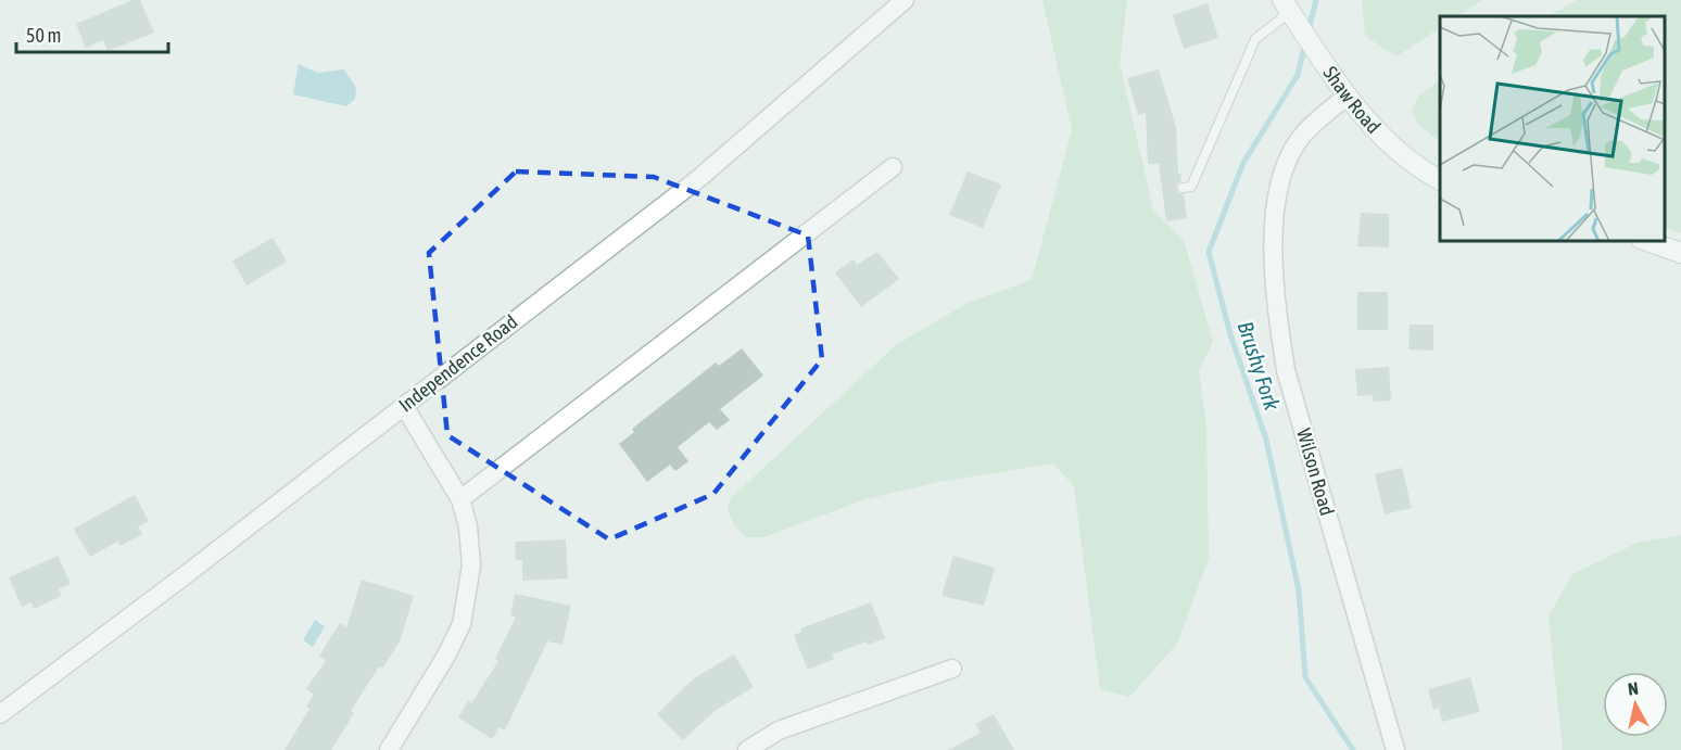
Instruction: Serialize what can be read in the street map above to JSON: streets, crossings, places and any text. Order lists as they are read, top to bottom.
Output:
{
  "streets": {
    "main road": ["Shaw Road"],
    "street": ["Independence Road", "Wilson Road"]
  },
  "crossings": [
    ["Shaw Road", "Wilson Road"]
  ],
  "water": ["Brushy Fork"],
  "scale_bar": "50 m",
  "north": "top"
}
